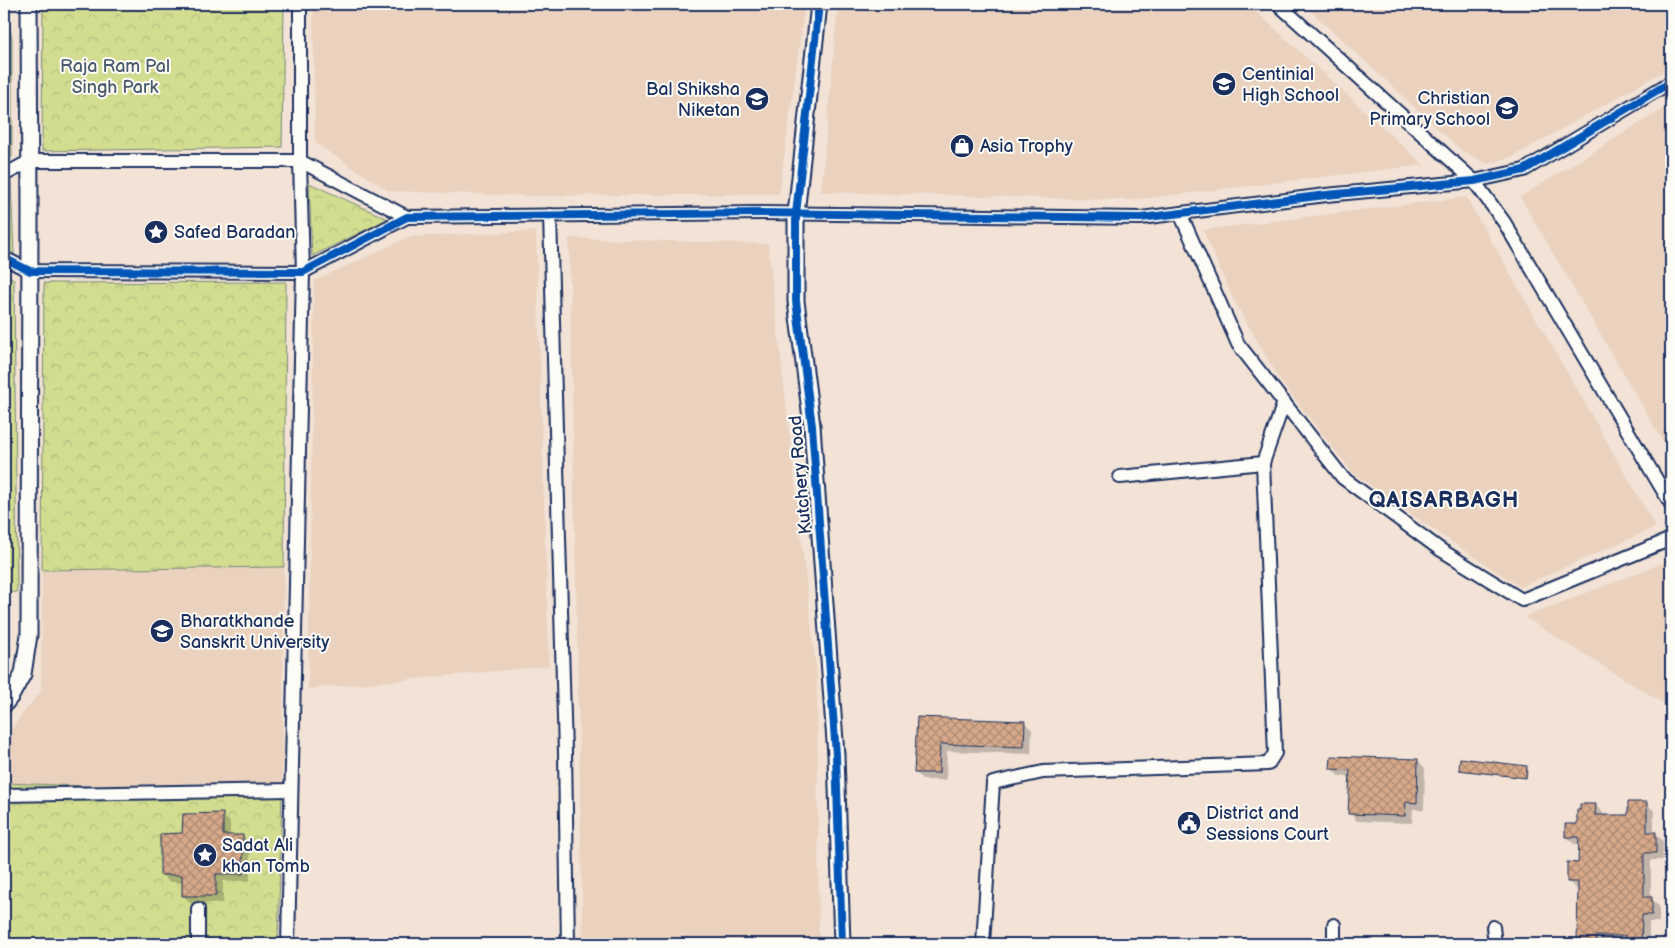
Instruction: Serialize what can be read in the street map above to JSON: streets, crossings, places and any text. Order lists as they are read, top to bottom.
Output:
{
  "streets": {
    "street": ["Kutchery Road"]
  },
  "districts": ["QAISARBAGH"],
  "parks": ["Raja Ram Pal Singh Park"],
  "places": {
    "school or university": [
      "Centinial High School",
      "Bal Shiksha Niketan",
      "Christian Primary School",
      "Bharatkhande Sanskrit University"
    ],
    "shop": ["Asia Trophy"],
    "place": ["Safed Baradan", "Sadat Ali khan Tomb"],
    "public building": ["District and Sessions Court"]
  }
}
